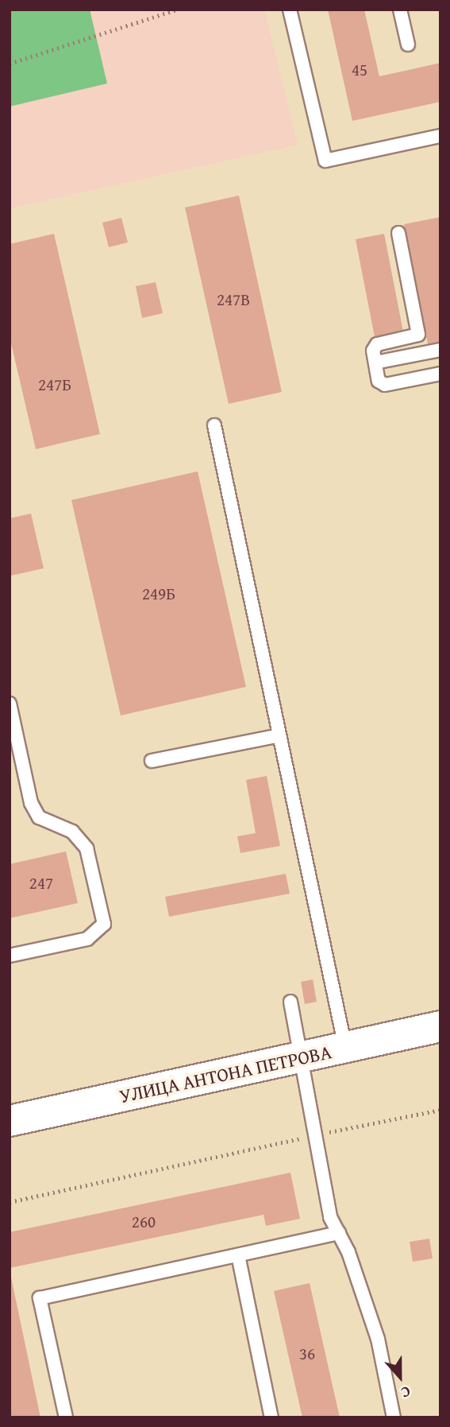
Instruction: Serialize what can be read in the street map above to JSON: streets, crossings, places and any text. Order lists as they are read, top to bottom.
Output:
{
  "streets": {
    "street": ["УЛИЦА АНТОНА ПЕТРОВА"]
  },
  "house_numbers": [
    "45",
    "247В",
    "247Б",
    "249Б",
    "247",
    "260",
    "36"
  ],
  "north": "bottom"
}
